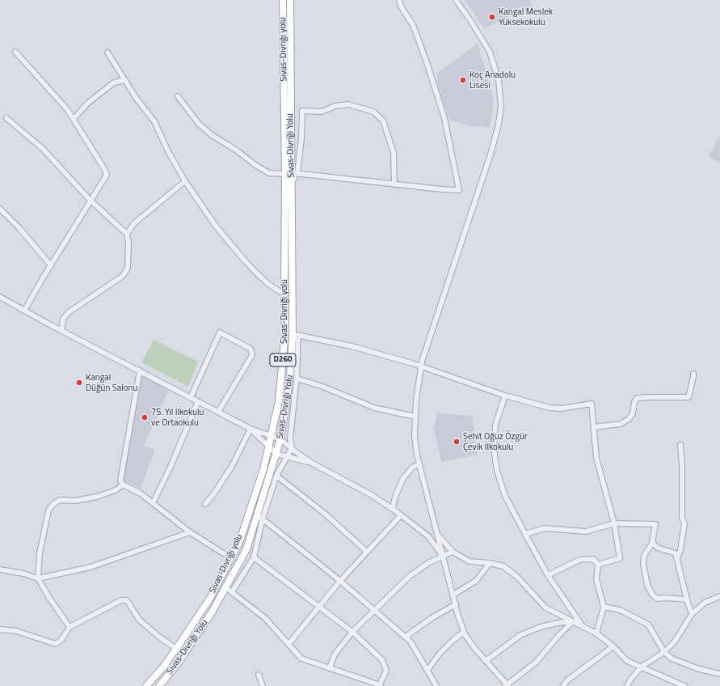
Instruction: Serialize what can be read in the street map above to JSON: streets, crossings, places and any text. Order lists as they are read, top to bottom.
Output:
{
  "streets": {
    "main road": ["Sivas-Divriği yolu", "Sivas-Divriği Yolu", "D260"]
  },
  "places": [
    "Kangal Meslek Yüksekokulu",
    "Koç Anadolu Lisesi",
    "Kangal Düğün Salonu",
    "75. Yıl İlkokulu ve Ortaokulu",
    "Şehit Oğuz Özgür Çevik İlkokulu"
  ]
}
